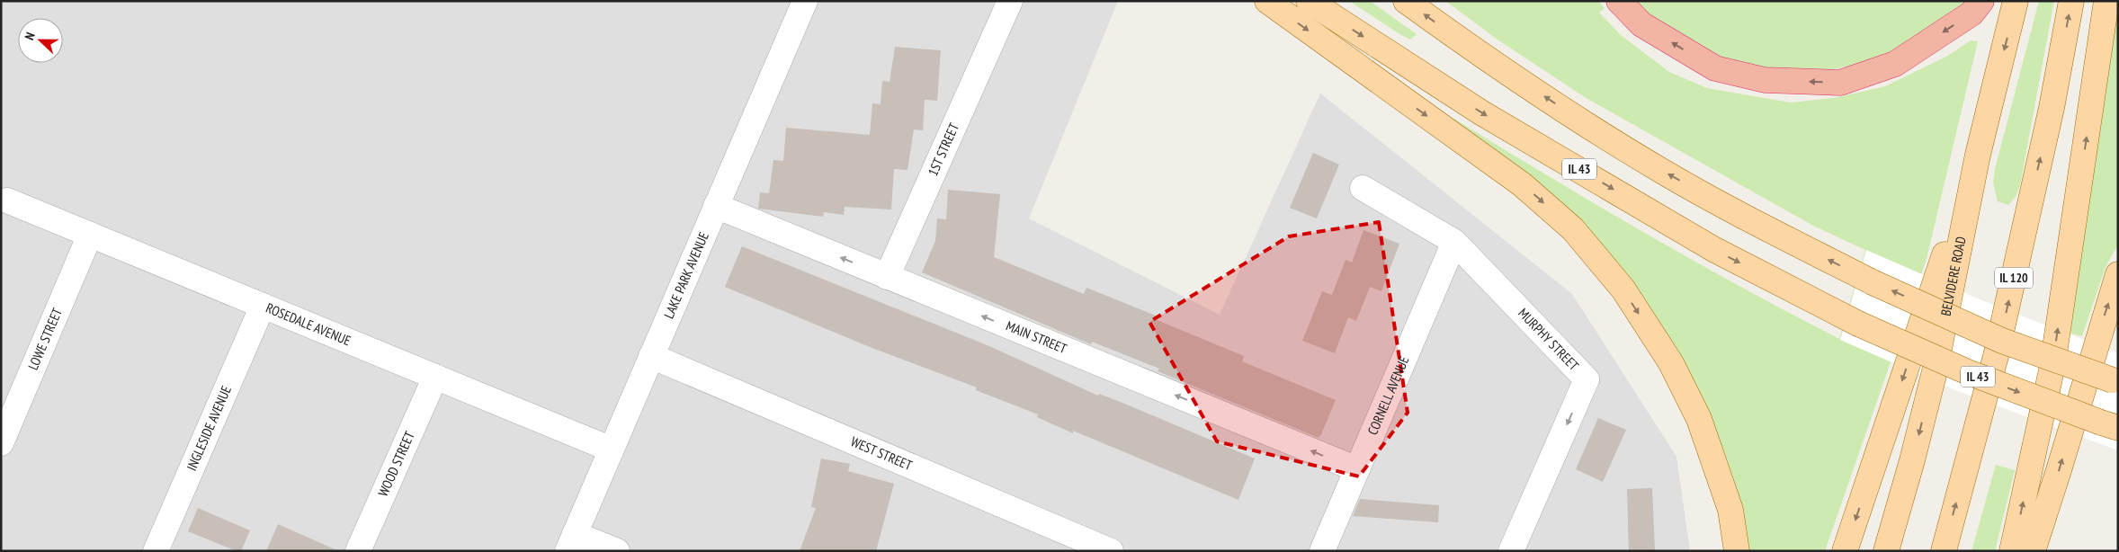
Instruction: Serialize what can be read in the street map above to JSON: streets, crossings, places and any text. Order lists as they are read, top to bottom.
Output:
{
  "streets": {
    "main road": ["IL 43", "BELVIDERE ROAD", "IL 120"],
    "street": [
      "1ST STREET",
      "LAKE PARK AVENUE",
      "ROSEDALE AVENUE",
      "MAIN STREET",
      "LOWE STREET",
      "MURPHY STREET",
      "CORNELL AVENUE",
      "INGLESIDE AVENUE",
      "WEST STREET",
      "WOOD STREET"
    ]
  },
  "crossings": [
    ["1ST STREET", "MAIN STREET"],
    ["LAKE PARK AVENUE", "ROSEDALE AVENUE"],
    ["LAKE PARK AVENUE", "MAIN STREET"],
    ["LAKE PARK AVENUE", "WEST STREET"],
    ["ROSEDALE AVENUE", "LOWE STREET"],
    ["ROSEDALE AVENUE", "INGLESIDE AVENUE"],
    ["ROSEDALE AVENUE", "WOOD STREET"],
    ["MAIN STREET", "CORNELL AVENUE"],
    ["MURPHY STREET", "CORNELL AVENUE"]
  ],
  "one_way": ["MAIN STREET", "MURPHY STREET"],
  "north": "left"
}
